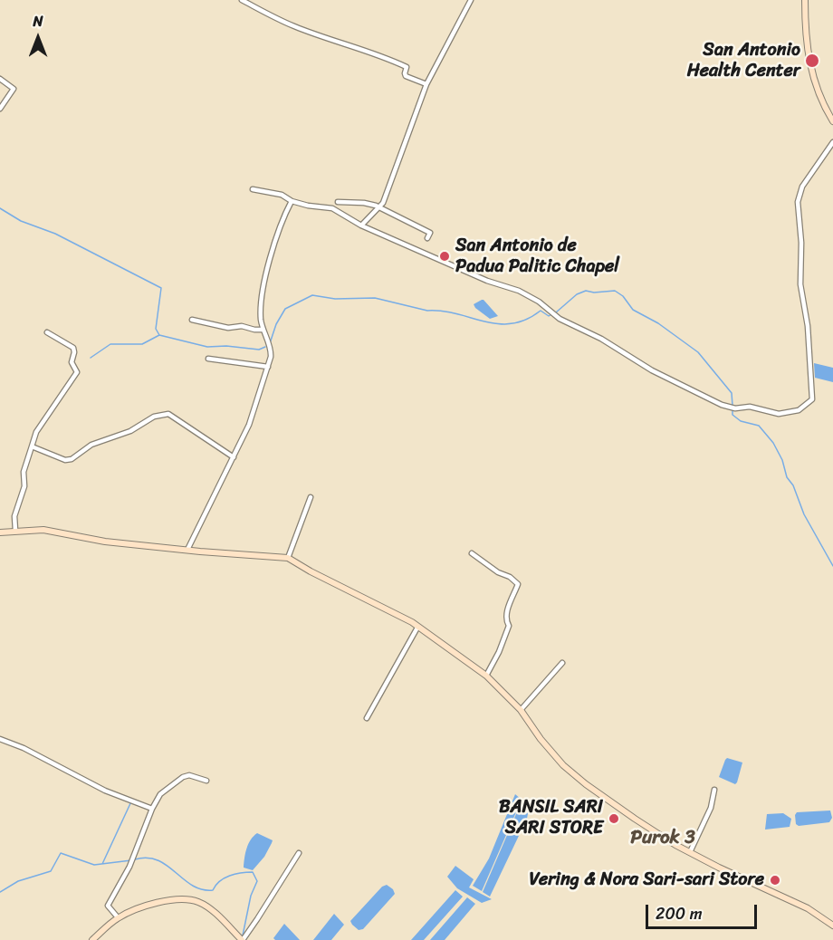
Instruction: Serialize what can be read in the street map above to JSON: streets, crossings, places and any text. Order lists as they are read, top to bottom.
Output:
{
  "districts": ["Purok 3"],
  "places": [
    "San Antonio Health Center",
    "San Antonio de Padua Palitic Chapel",
    "BANSIL SARI SARI STORE",
    "Vering & Nora Sari-sari Store"
  ],
  "scale_bar": "200 m",
  "north": "top"
}
